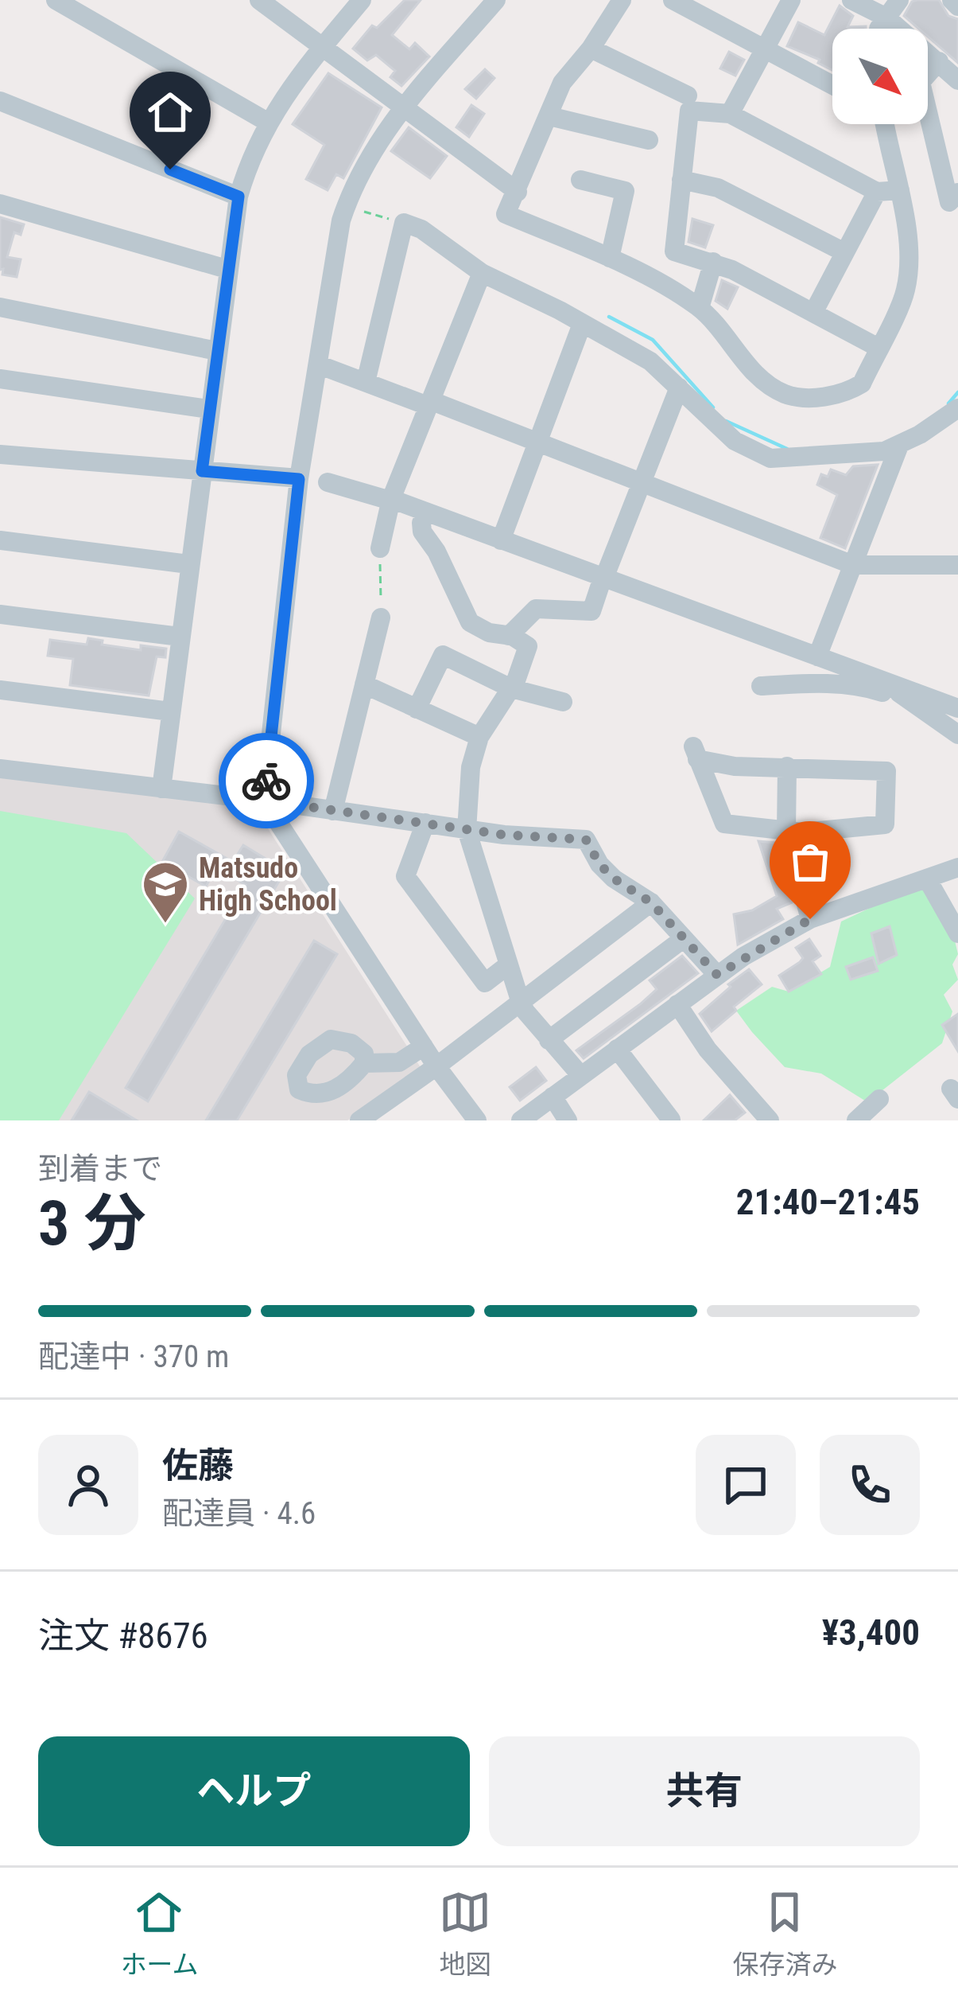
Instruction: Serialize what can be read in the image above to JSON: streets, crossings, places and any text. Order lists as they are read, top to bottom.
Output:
{
  "places": {
    "school or university": ["Matsudo High School"]
  },
  "north": "bottom right",
  "page": {
    "heading": ["3 分", "到着まで", "21:40–21:45"],
    "panel": [
      "佐藤",
      "配達員 · 4.6",
      "注文 #8676",
      "¥3,400"
    ],
    "bar": "配達中 · 370 m",
    "buttons": ["ヘルプ", "共有"],
    "tabs": ["ホーム", "地図", "保存済み"]
  }
}
